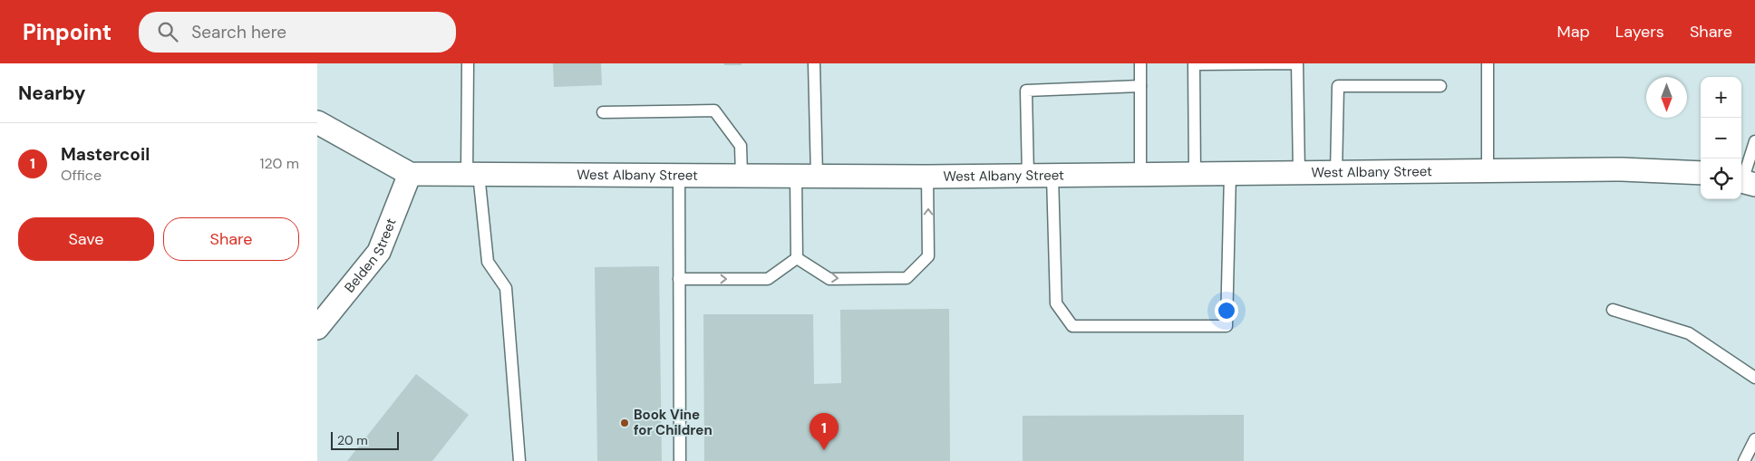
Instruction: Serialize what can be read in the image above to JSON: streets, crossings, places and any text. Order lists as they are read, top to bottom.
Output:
{
  "streets": {
    "street": ["West Albany Street", "Belden Street"]
  },
  "crossings": [
    ["West Albany Street", "Belden Street"]
  ],
  "places": ["Book Vine for Children"],
  "scale_bar": "20 m",
  "north": "bottom",
  "page": {
    "header": "Pinpoint",
    "search": "Search here",
    "nav": ["Map", "Layers", "Share"],
    "heading": "Nearby",
    "map_buttons": ["+", "−"],
    "list": [
      {
        "mark": "1",
        "name": "Mastercoil",
        "note": "Office",
        "value": "120 m"
      }
    ],
    "buttons": ["Save", "Share"],
    "pins": "1",
    "scale": "20 m"
  }
}
